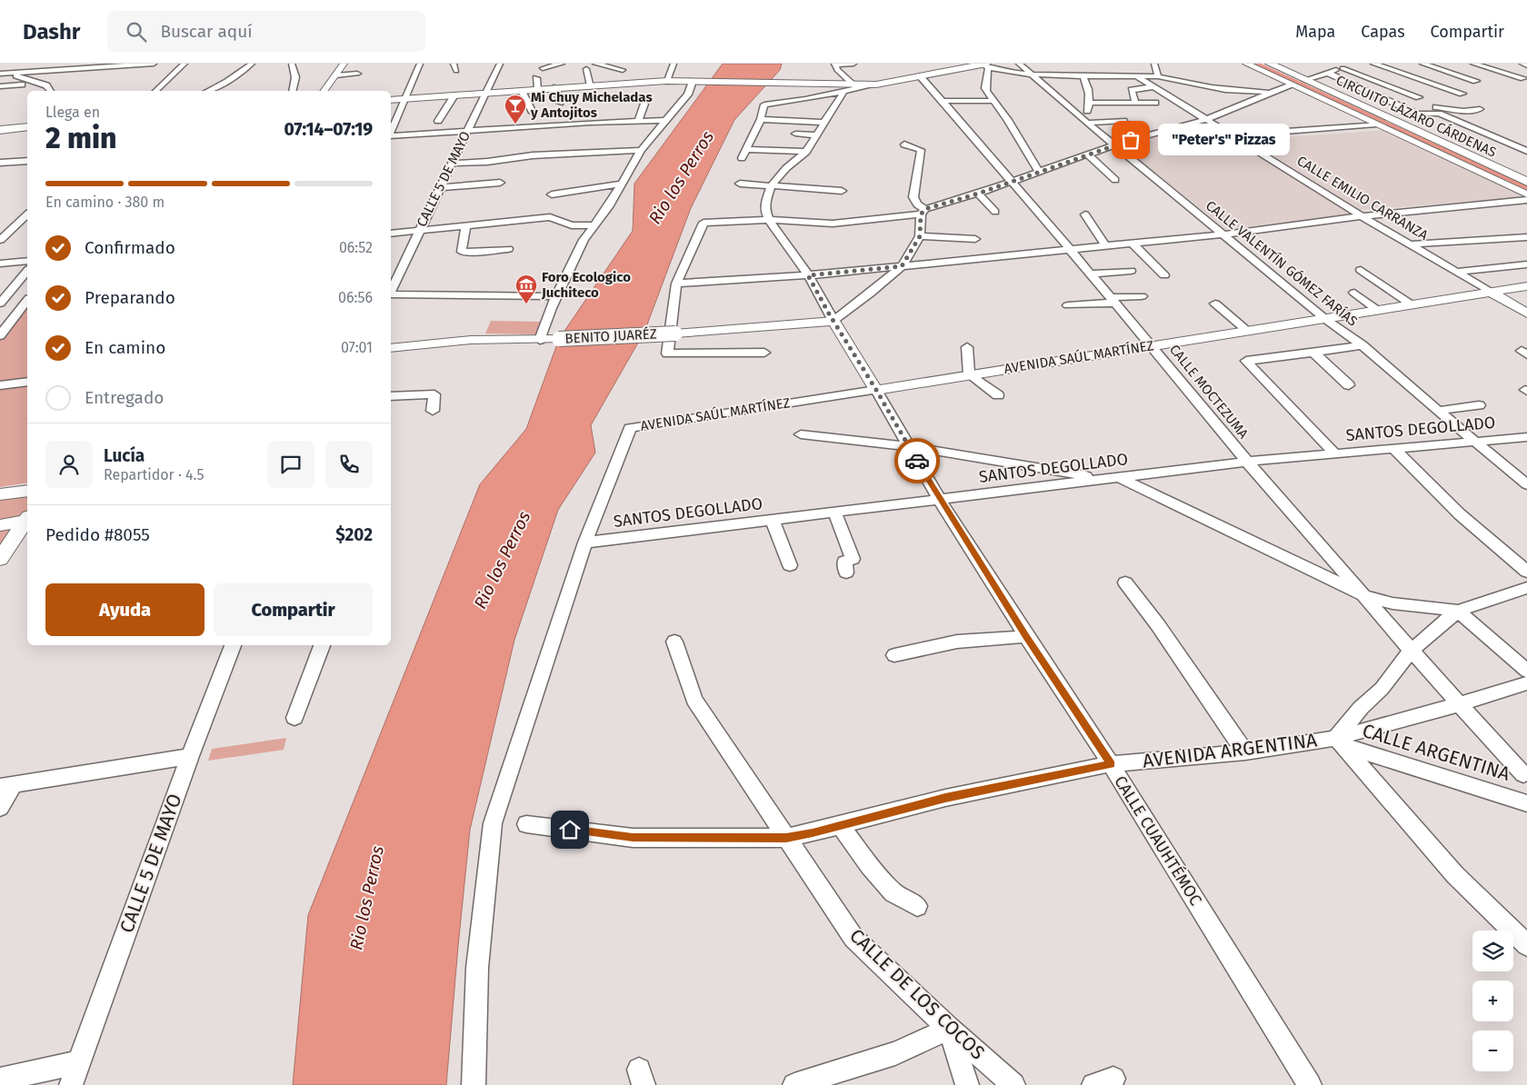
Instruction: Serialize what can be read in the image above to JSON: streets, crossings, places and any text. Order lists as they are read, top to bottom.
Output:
{
  "streets": {
    "main road": ["CIRCUITO LÁZARO CÁRDENAS"],
    "street": [
      "CALLE 5 DE MAYO",
      "CALLE EMILIO CARRANZA",
      "CALLE VALENTÍN GÓMEZ FARÍAS",
      "BENITO JUARÉZ",
      "AVENIDA SAÚL MARTÍNEZ",
      "CALLE MOCTEZUMA",
      "SANTOS DEGOLLADO",
      "AVENIDA ARGENTINA",
      "CALLE ARGENTINA",
      "CALLE CUAUHTÉMOC",
      "CALLE DE LOS COCOS"
    ]
  },
  "crossings": [
    ["CALLE EMILIO CARRANZA", "AVENIDA SAÚL MARTÍNEZ"],
    ["CALLE VALENTÍN GÓMEZ FARÍAS", "AVENIDA SAÚL MARTÍNEZ"],
    ["CALLE VALENTÍN GÓMEZ FARÍAS", "SANTOS DEGOLLADO"],
    ["BENITO JUARÉZ", "CALLE CUAUHTÉMOC"],
    ["AVENIDA SAÚL MARTÍNEZ", "CALLE MOCTEZUMA"],
    ["AVENIDA SAÚL MARTÍNEZ", "SANTOS DEGOLLADO"],
    ["AVENIDA SAÚL MARTÍNEZ", "CALLE CUAUHTÉMOC"],
    ["CALLE MOCTEZUMA", "SANTOS DEGOLLADO"],
    ["CALLE MOCTEZUMA", "AVENIDA ARGENTINA"],
    ["SANTOS DEGOLLADO", "CALLE CUAUHTÉMOC"],
    ["AVENIDA ARGENTINA", "CALLE ARGENTINA"],
    ["AVENIDA ARGENTINA", "CALLE CUAUHTÉMOC"],
    ["AVENIDA ARGENTINA", "CALLE DE LOS COCOS"]
  ],
  "water": ["Rio los Perros"],
  "places": {
    "bar": ["Mi Chuy Micheladas y Antojitos"],
    "other": ["\"Peter's\" Pizzas"],
    "museum": ["Foro Ecologico Juchiteco"]
  },
  "page": {
    "header": "Dashr",
    "search": "Buscar aquí",
    "nav": ["Mapa", "Capas", "Compartir"],
    "heading": ["2 min", "Llega en", "07:14–07:19"],
    "panel": [
      "Lucía",
      "Repartidor · 4.5",
      "Pedido #8055",
      "$202"
    ],
    "bubble": "\"Peter's\" Pizzas",
    "bar": "En camino · 380 m",
    "list": [
      ["Confirmado", "06:52"],
      ["Preparando", "06:56"],
      ["En camino", "07:01"],
      "Entregado"
    ],
    "buttons": ["Ayuda", "Compartir"],
    "map_buttons": ["+", "−"]
  }
}
